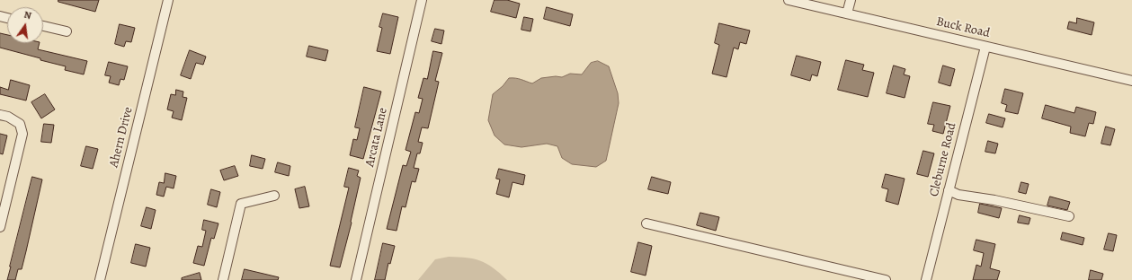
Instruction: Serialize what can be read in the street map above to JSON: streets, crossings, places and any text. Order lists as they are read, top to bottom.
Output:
{
  "streets": {
    "street": [
      "Buck Road",
      "Ahern Drive",
      "Arcata Lane",
      "Cleburne Road"
    ]
  },
  "crossings": [
    ["Buck Road", "Cleburne Road"]
  ],
  "north": "top"
}
